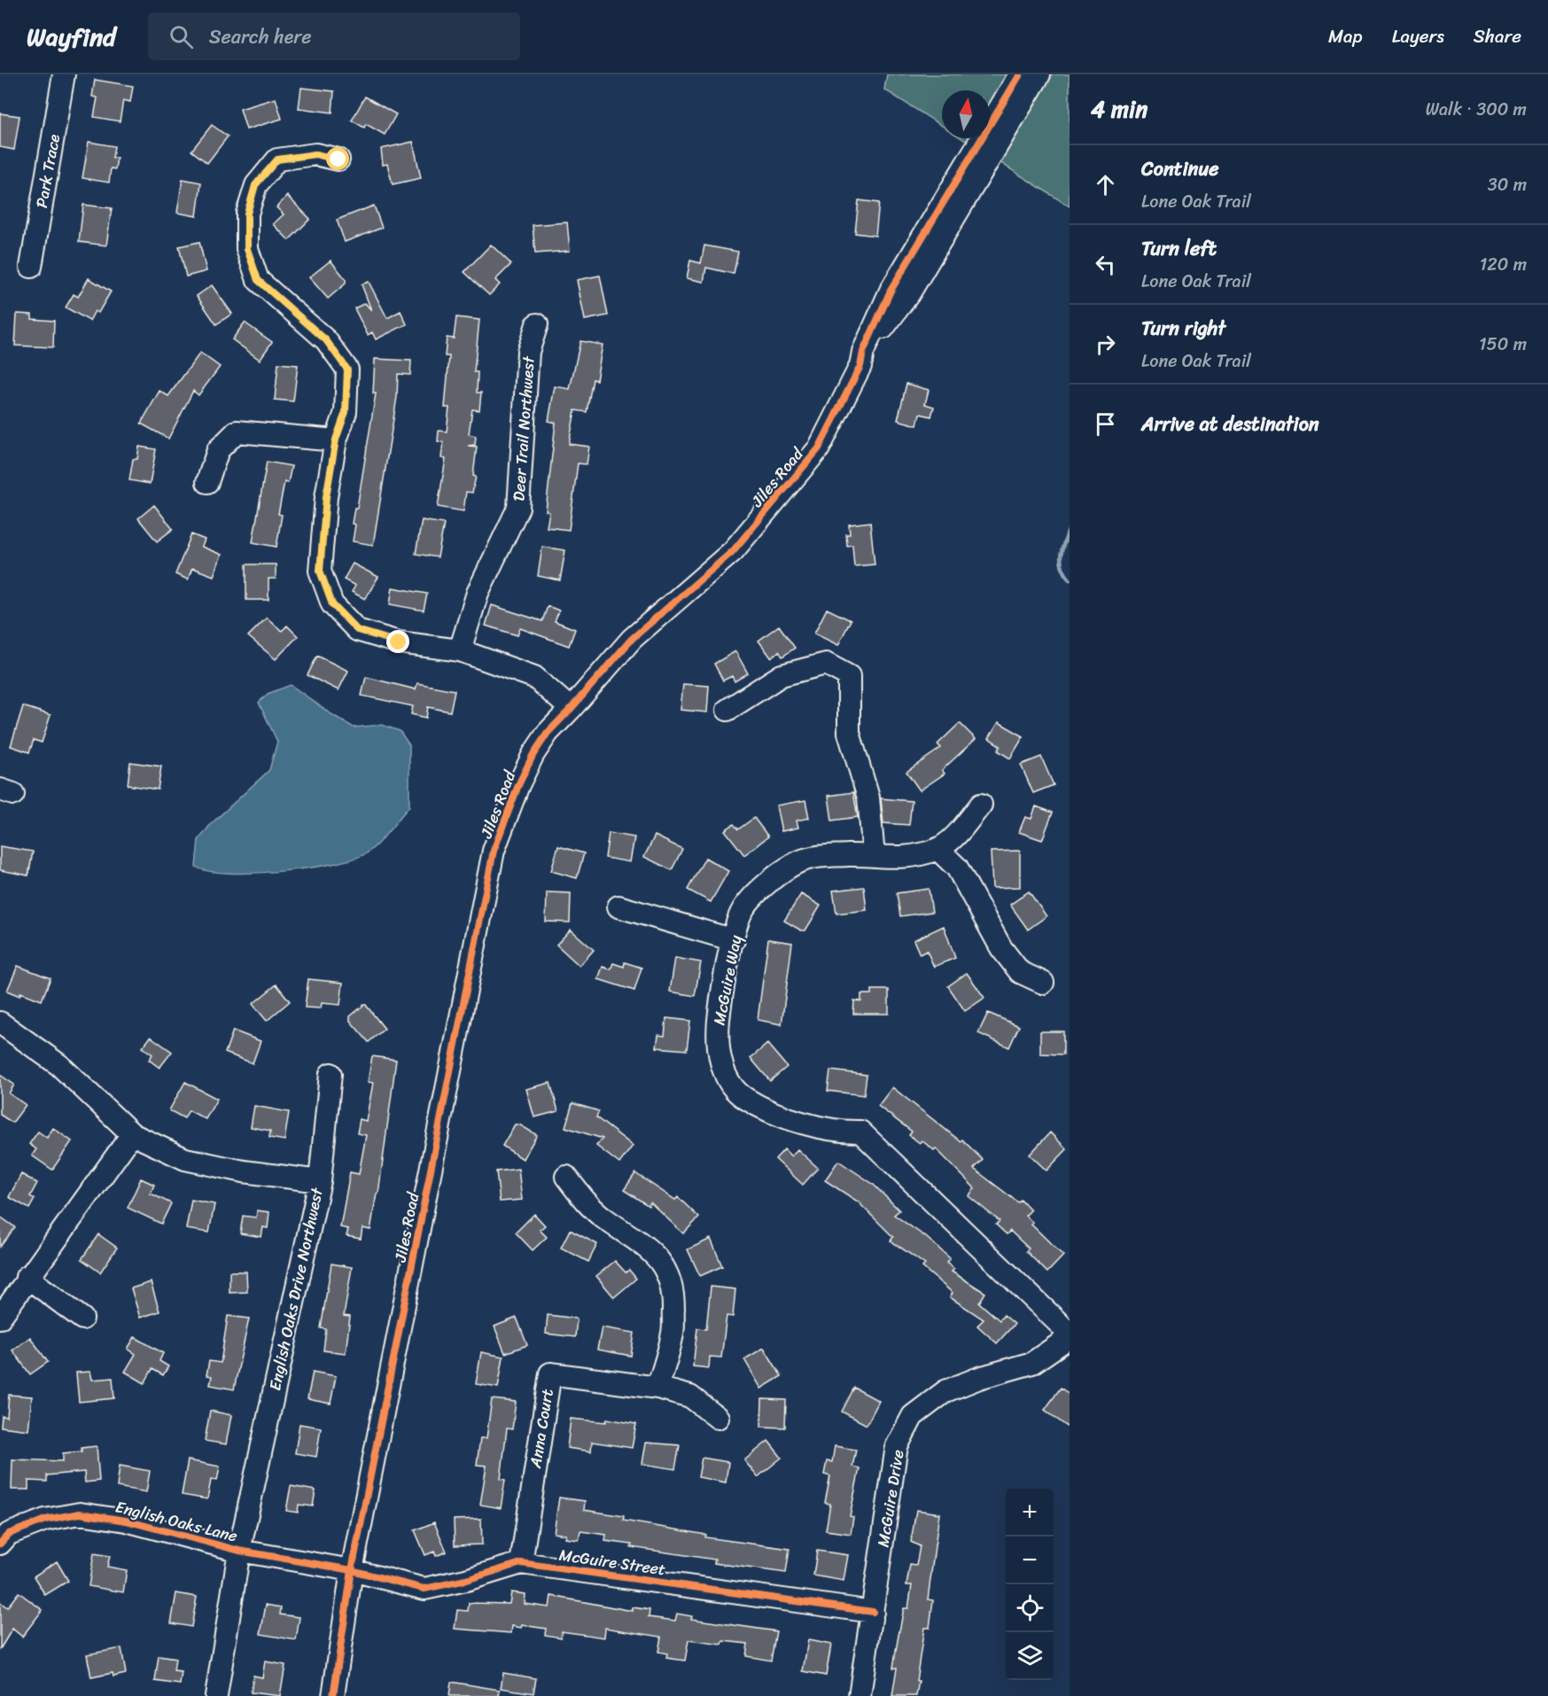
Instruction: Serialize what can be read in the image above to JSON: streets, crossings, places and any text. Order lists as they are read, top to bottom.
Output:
{
  "streets": {
    "street": [
      "Park Trace",
      "Deer Trail Northwest",
      "Jiles Road",
      "McGuire Way",
      "English Oaks Drive Northwest",
      "Anna Court",
      "McGuire Drive",
      "English Oaks Lane",
      "McGuire Street"
    ]
  },
  "crossings": [
    ["Jiles Road", "English Oaks Lane"],
    ["Jiles Road", "McGuire Street"],
    ["McGuire Way", "McGuire Drive"],
    ["English Oaks Drive Northwest", "English Oaks Lane"],
    ["Anna Court", "McGuire Street"],
    ["McGuire Drive", "McGuire Street"],
    ["English Oaks Lane", "McGuire Street"]
  ],
  "north": "top",
  "page": {
    "header": "Wayfind",
    "search": "Search here",
    "nav": ["Map", "Layers", "Share"],
    "heading": ["4 min", "Walk · 300 m"],
    "list": [
      ["Continue", "Lone Oak Trail", "30 m"],
      ["Turn left", "Lone Oak Trail", "120 m"],
      ["Turn right", "Lone Oak Trail", "150 m"],
      "Arrive at destination"
    ],
    "map_buttons": ["+", "−"]
  }
}
